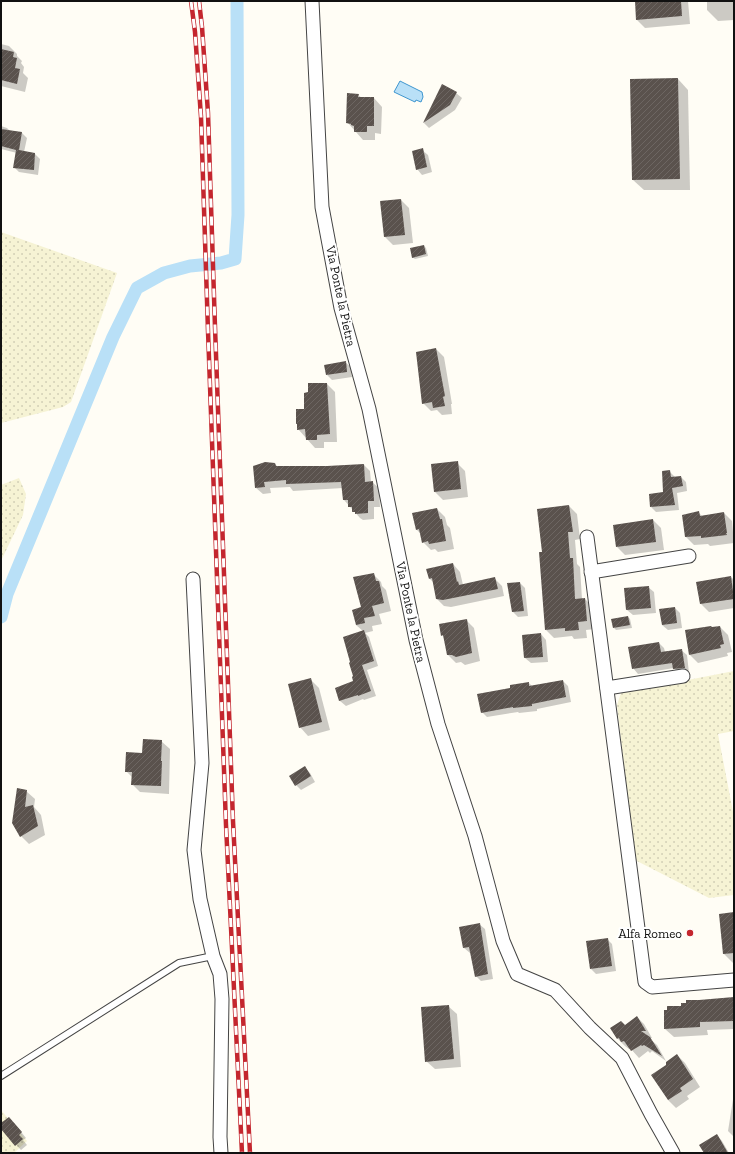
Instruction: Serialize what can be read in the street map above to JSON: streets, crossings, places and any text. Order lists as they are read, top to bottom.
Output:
{
  "streets": {
    "street": ["Via Ponte la Pietra"]
  },
  "places": ["Alfa Romeo"]
}
